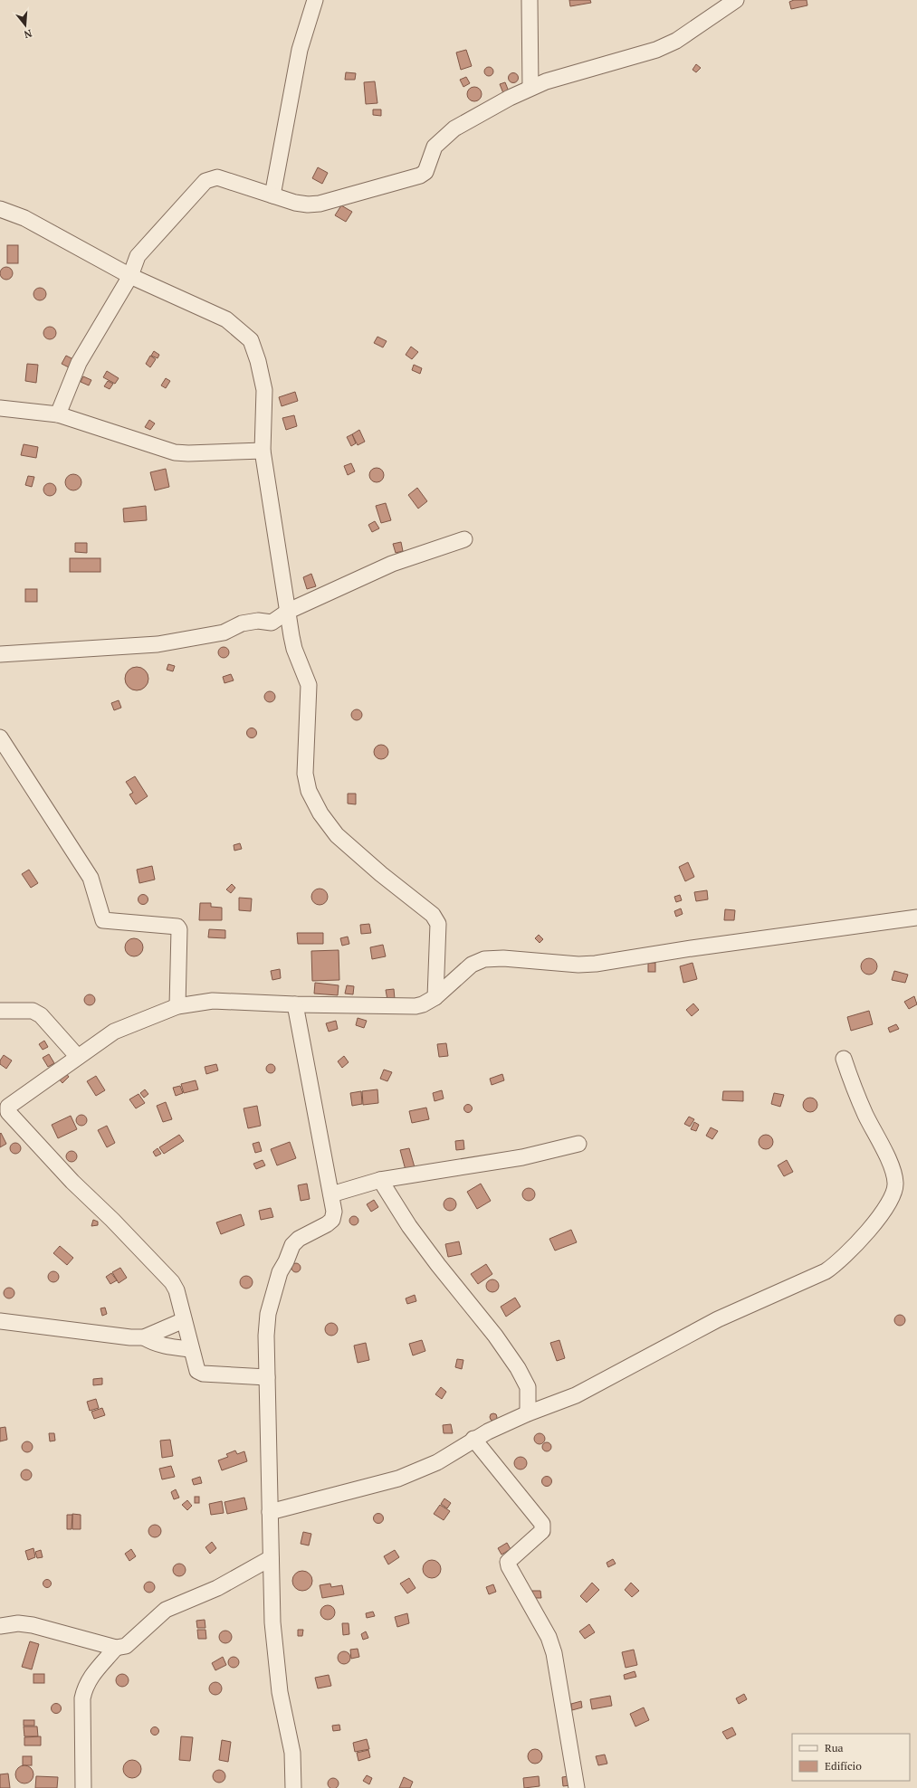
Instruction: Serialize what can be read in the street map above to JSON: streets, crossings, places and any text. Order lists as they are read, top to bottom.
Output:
{
  "legend": ["Rua", "Edifício"],
  "north": "bottom"
}
